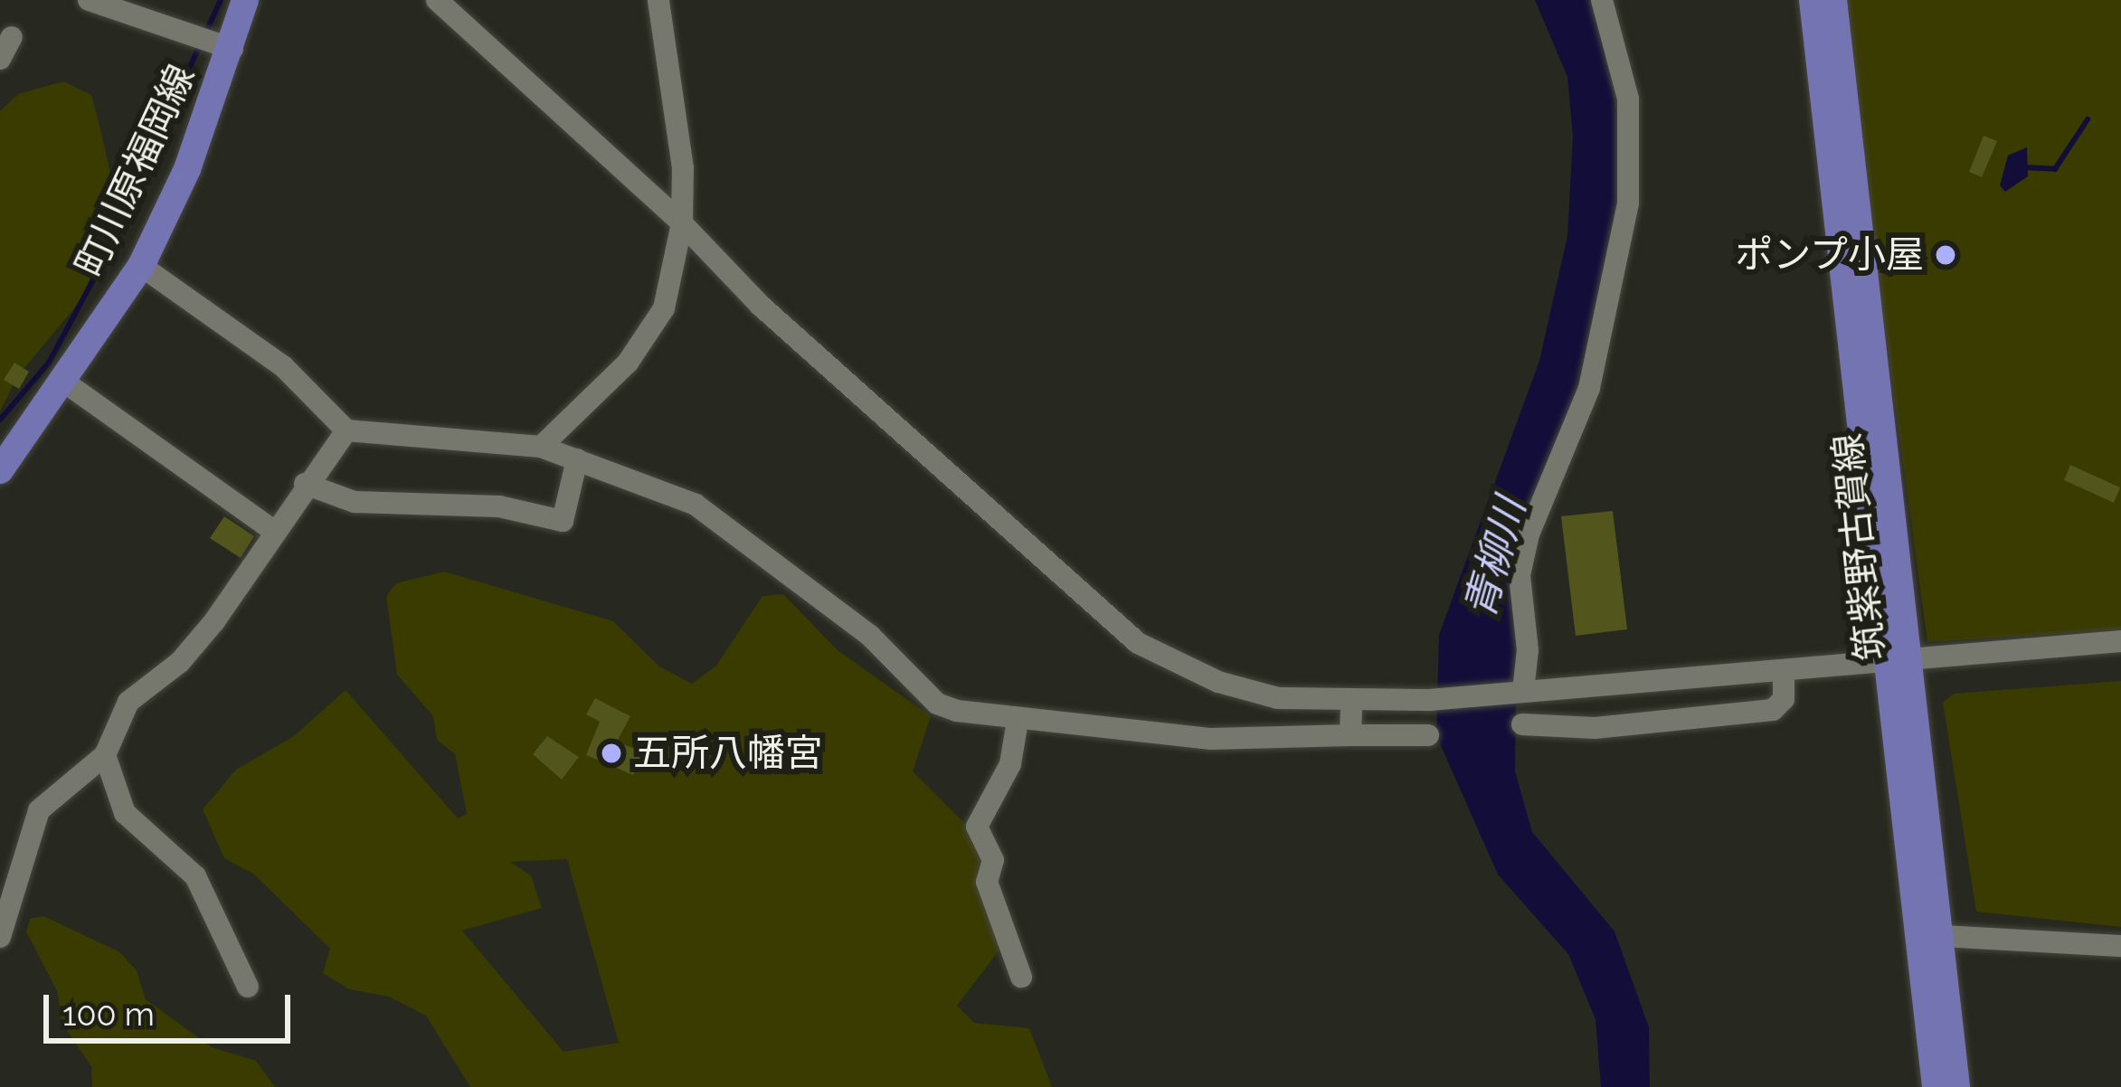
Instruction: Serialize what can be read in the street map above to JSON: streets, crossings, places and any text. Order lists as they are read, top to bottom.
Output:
{
  "streets": {
    "main road": ["町川原福岡線", "筑紫野古賀線"]
  },
  "water": ["青柳川"],
  "places": ["ポンプ小屋", "五所八幡宮"],
  "scale_bar": "100 m"
}
